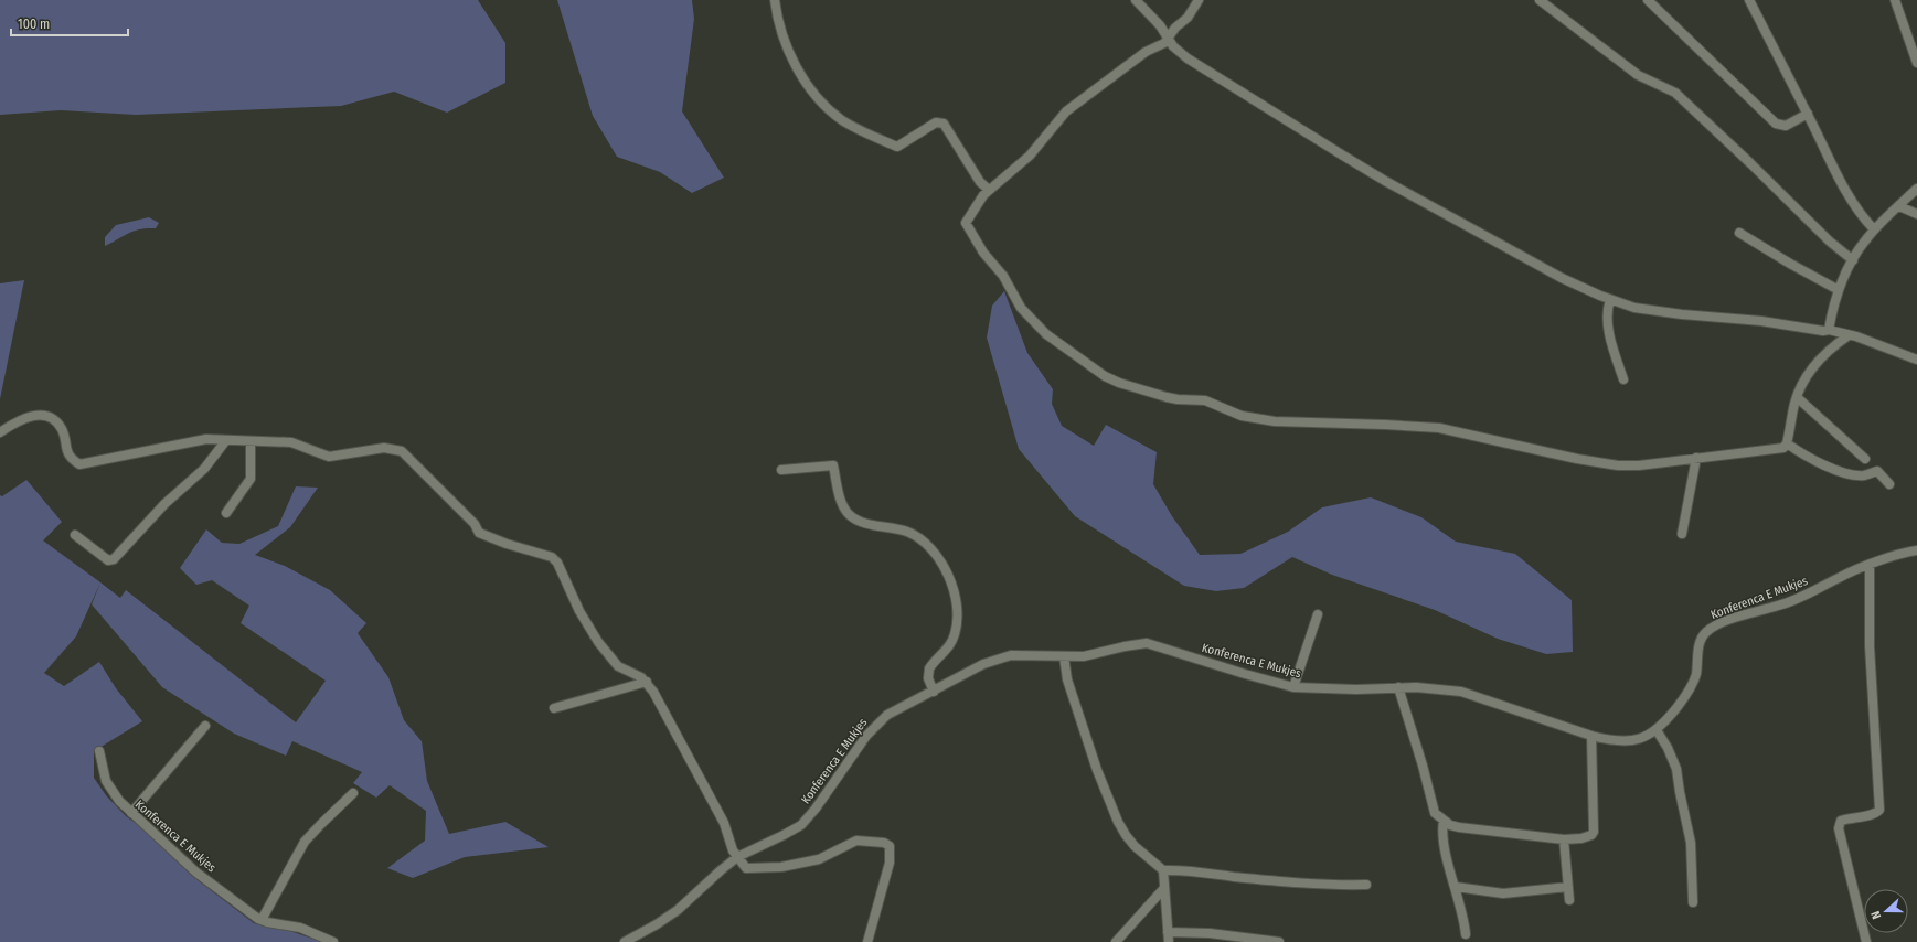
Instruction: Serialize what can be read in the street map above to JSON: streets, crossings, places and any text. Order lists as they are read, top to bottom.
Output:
{
  "streets": {
    "street": ["Konferenca E Mukjes"]
  },
  "scale_bar": "100 m",
  "north": "left"
}
